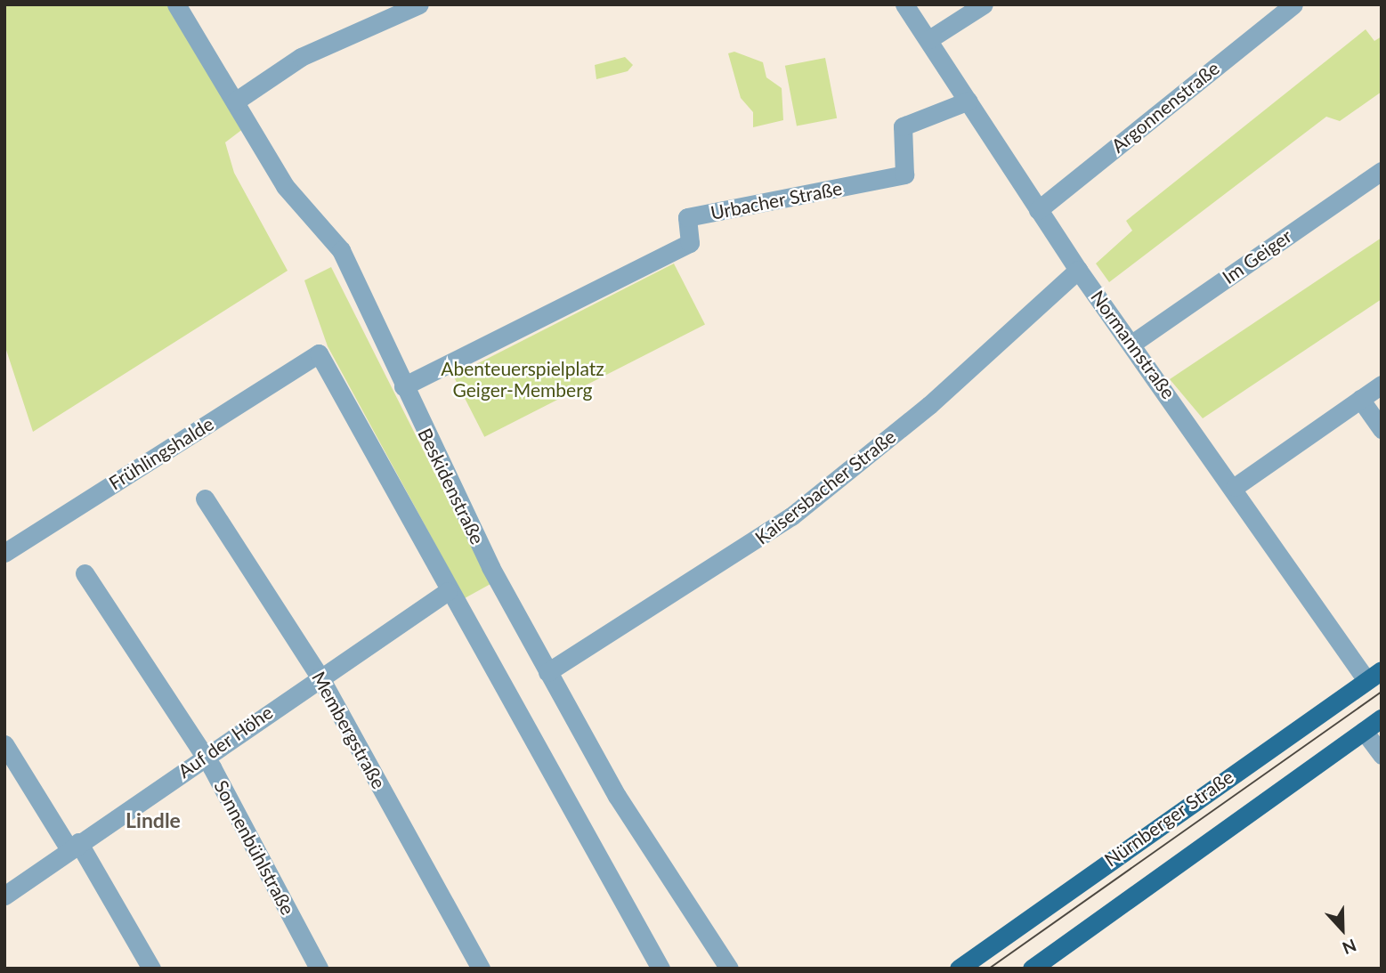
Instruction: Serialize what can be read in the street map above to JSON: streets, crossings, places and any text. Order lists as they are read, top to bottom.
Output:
{
  "streets": {
    "main road": ["Nürnberger Straße"],
    "street": [
      "Argonnenstraße",
      "Urbacher Straße",
      "Im Geiger",
      "Normannstraße",
      "Frühlingshalde",
      "Beskidenstraße",
      "Kaisersbacher Straße",
      "Membergstraße",
      "Auf der Höhe",
      "Sonnenbühlstraße"
    ]
  },
  "crossings": [
    ["Argonnenstraße", "Normannstraße"],
    ["Urbacher Straße", "Normannstraße"],
    ["Urbacher Straße", "Beskidenstraße"],
    ["Im Geiger", "Normannstraße"],
    ["Normannstraße", "Kaisersbacher Straße"],
    ["Normannstraße", "Nürnberger Straße"],
    ["Frühlingshalde", "Auf der Höhe"],
    ["Beskidenstraße", "Kaisersbacher Straße"],
    ["Membergstraße", "Auf der Höhe"],
    ["Auf der Höhe", "Sonnenbühlstraße"]
  ],
  "districts": ["Lindle"],
  "parks": ["Abenteuerspielplatz Geiger-Memberg"],
  "north": "bottom"
}
